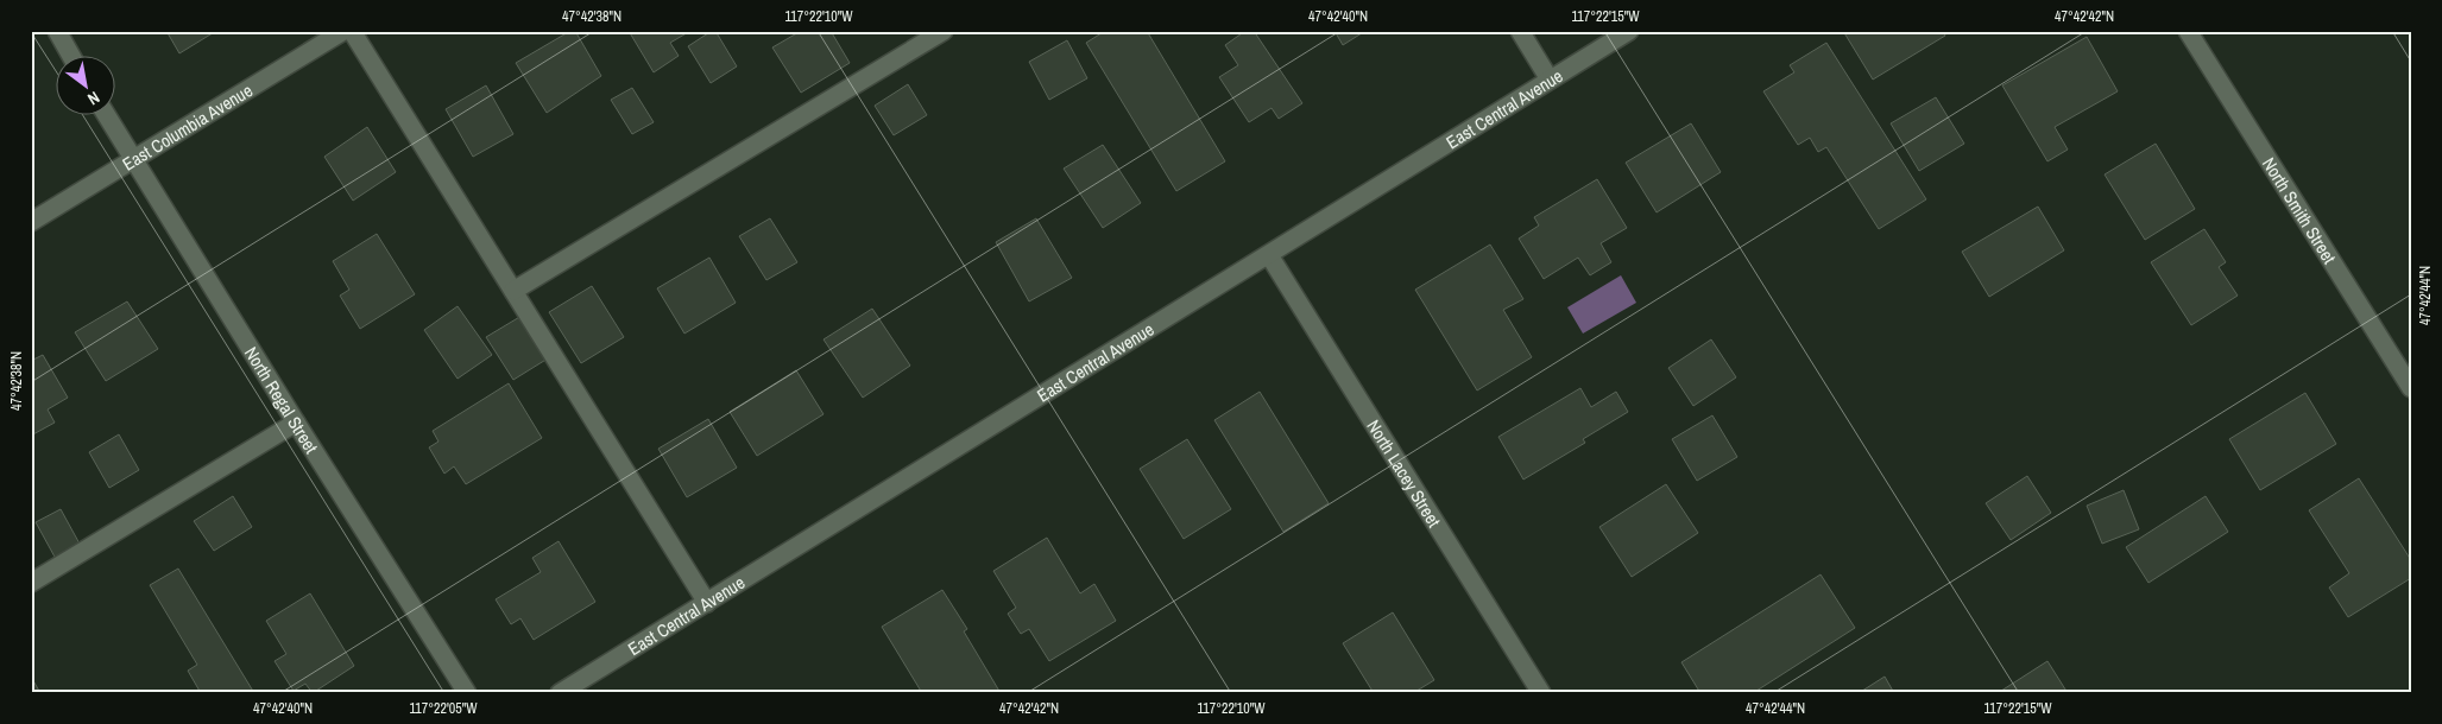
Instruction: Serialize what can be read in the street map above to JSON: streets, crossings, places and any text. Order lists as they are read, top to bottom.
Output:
{
  "streets": {
    "street": [
      "East Central Avenue",
      "East Columbia Avenue",
      "North Smith Street",
      "North Regal Street",
      "North Lacey Street"
    ]
  },
  "crossings": [
    ["East Central Avenue", "North Lacey Street"],
    ["East Columbia Avenue", "North Regal Street"]
  ],
  "north": "bottom right",
  "coordinates": [
    "47°42'38\"N",
    "117°22'10\"W",
    "47°42'40\"N",
    "117°22'15\"W",
    "47°42'42\"N",
    "47°42'44\"N",
    "117°22'05\"W"
  ]
}
